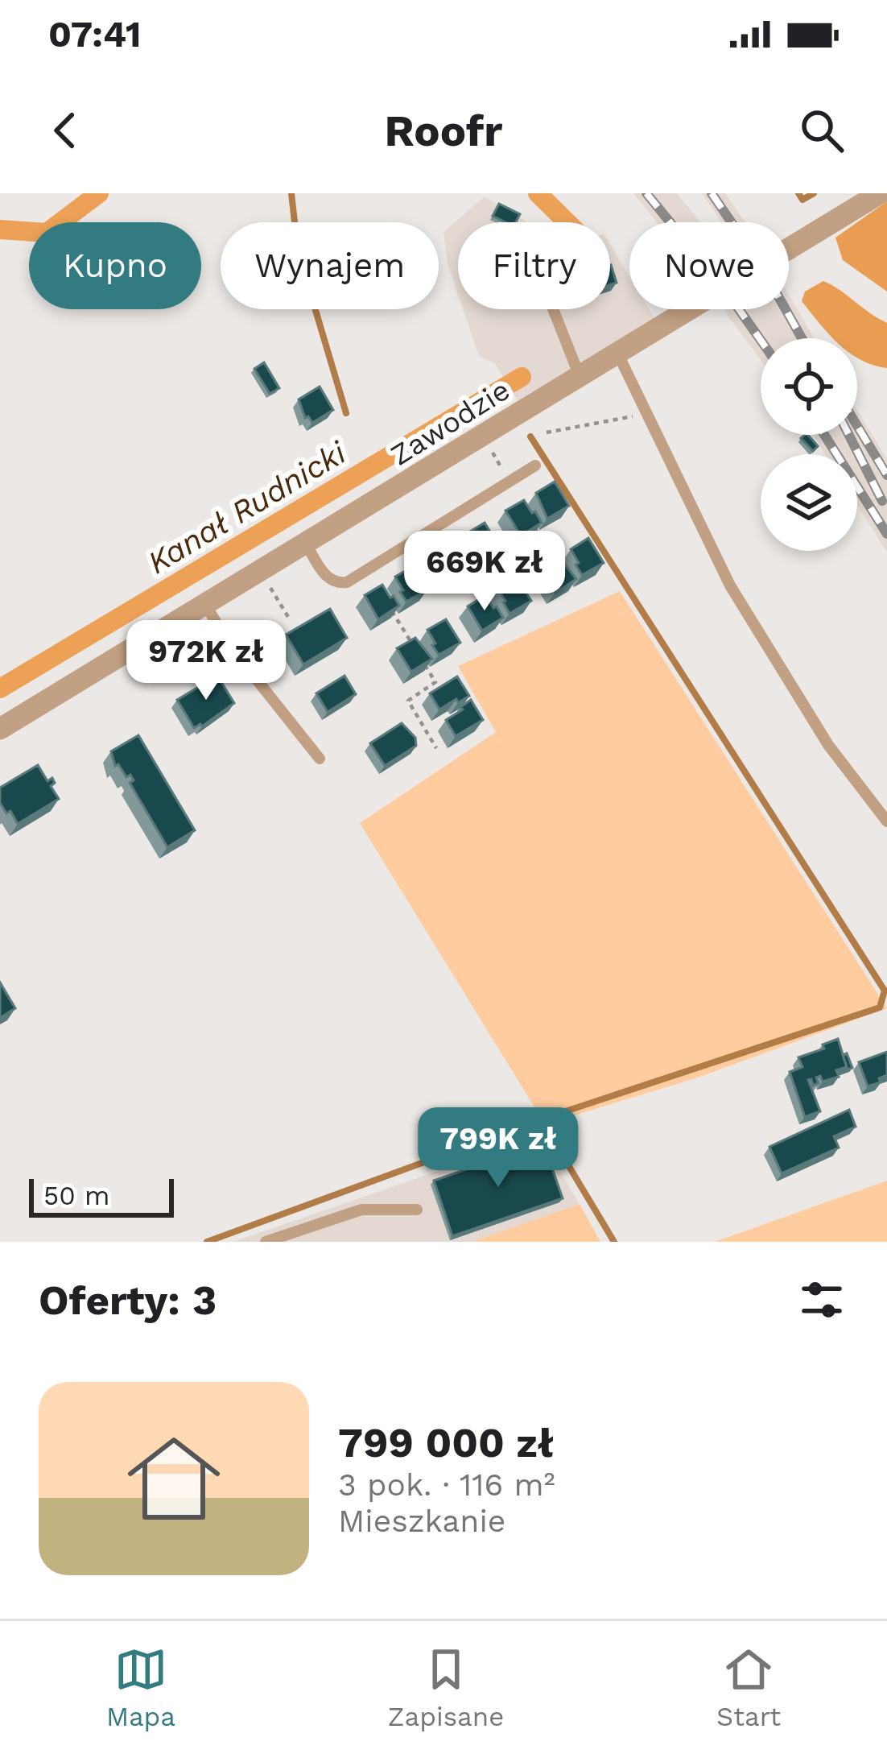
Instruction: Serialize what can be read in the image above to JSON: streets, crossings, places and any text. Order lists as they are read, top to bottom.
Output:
{
  "streets": {
    "street": ["Zawodzie"]
  },
  "water": ["Kanał Rudnicki"],
  "scale_bar": "50 m",
  "page": {
    "status": "07:41",
    "header": "Roofr",
    "chip": [
      "Kupno",
      "Wynajem",
      "Filtry",
      "Nowe"
    ],
    "price": ["669K zł", "972K zł", "799K zł"],
    "scale": "50 m",
    "heading": "Oferty: 3",
    "list": [
      {
        "name": "799 000 zł",
        "note": "3 pok. · 116 m² · Mieszkanie"
      }
    ],
    "tabs": ["Mapa", "Zapisane", "Start"]
  }
}
